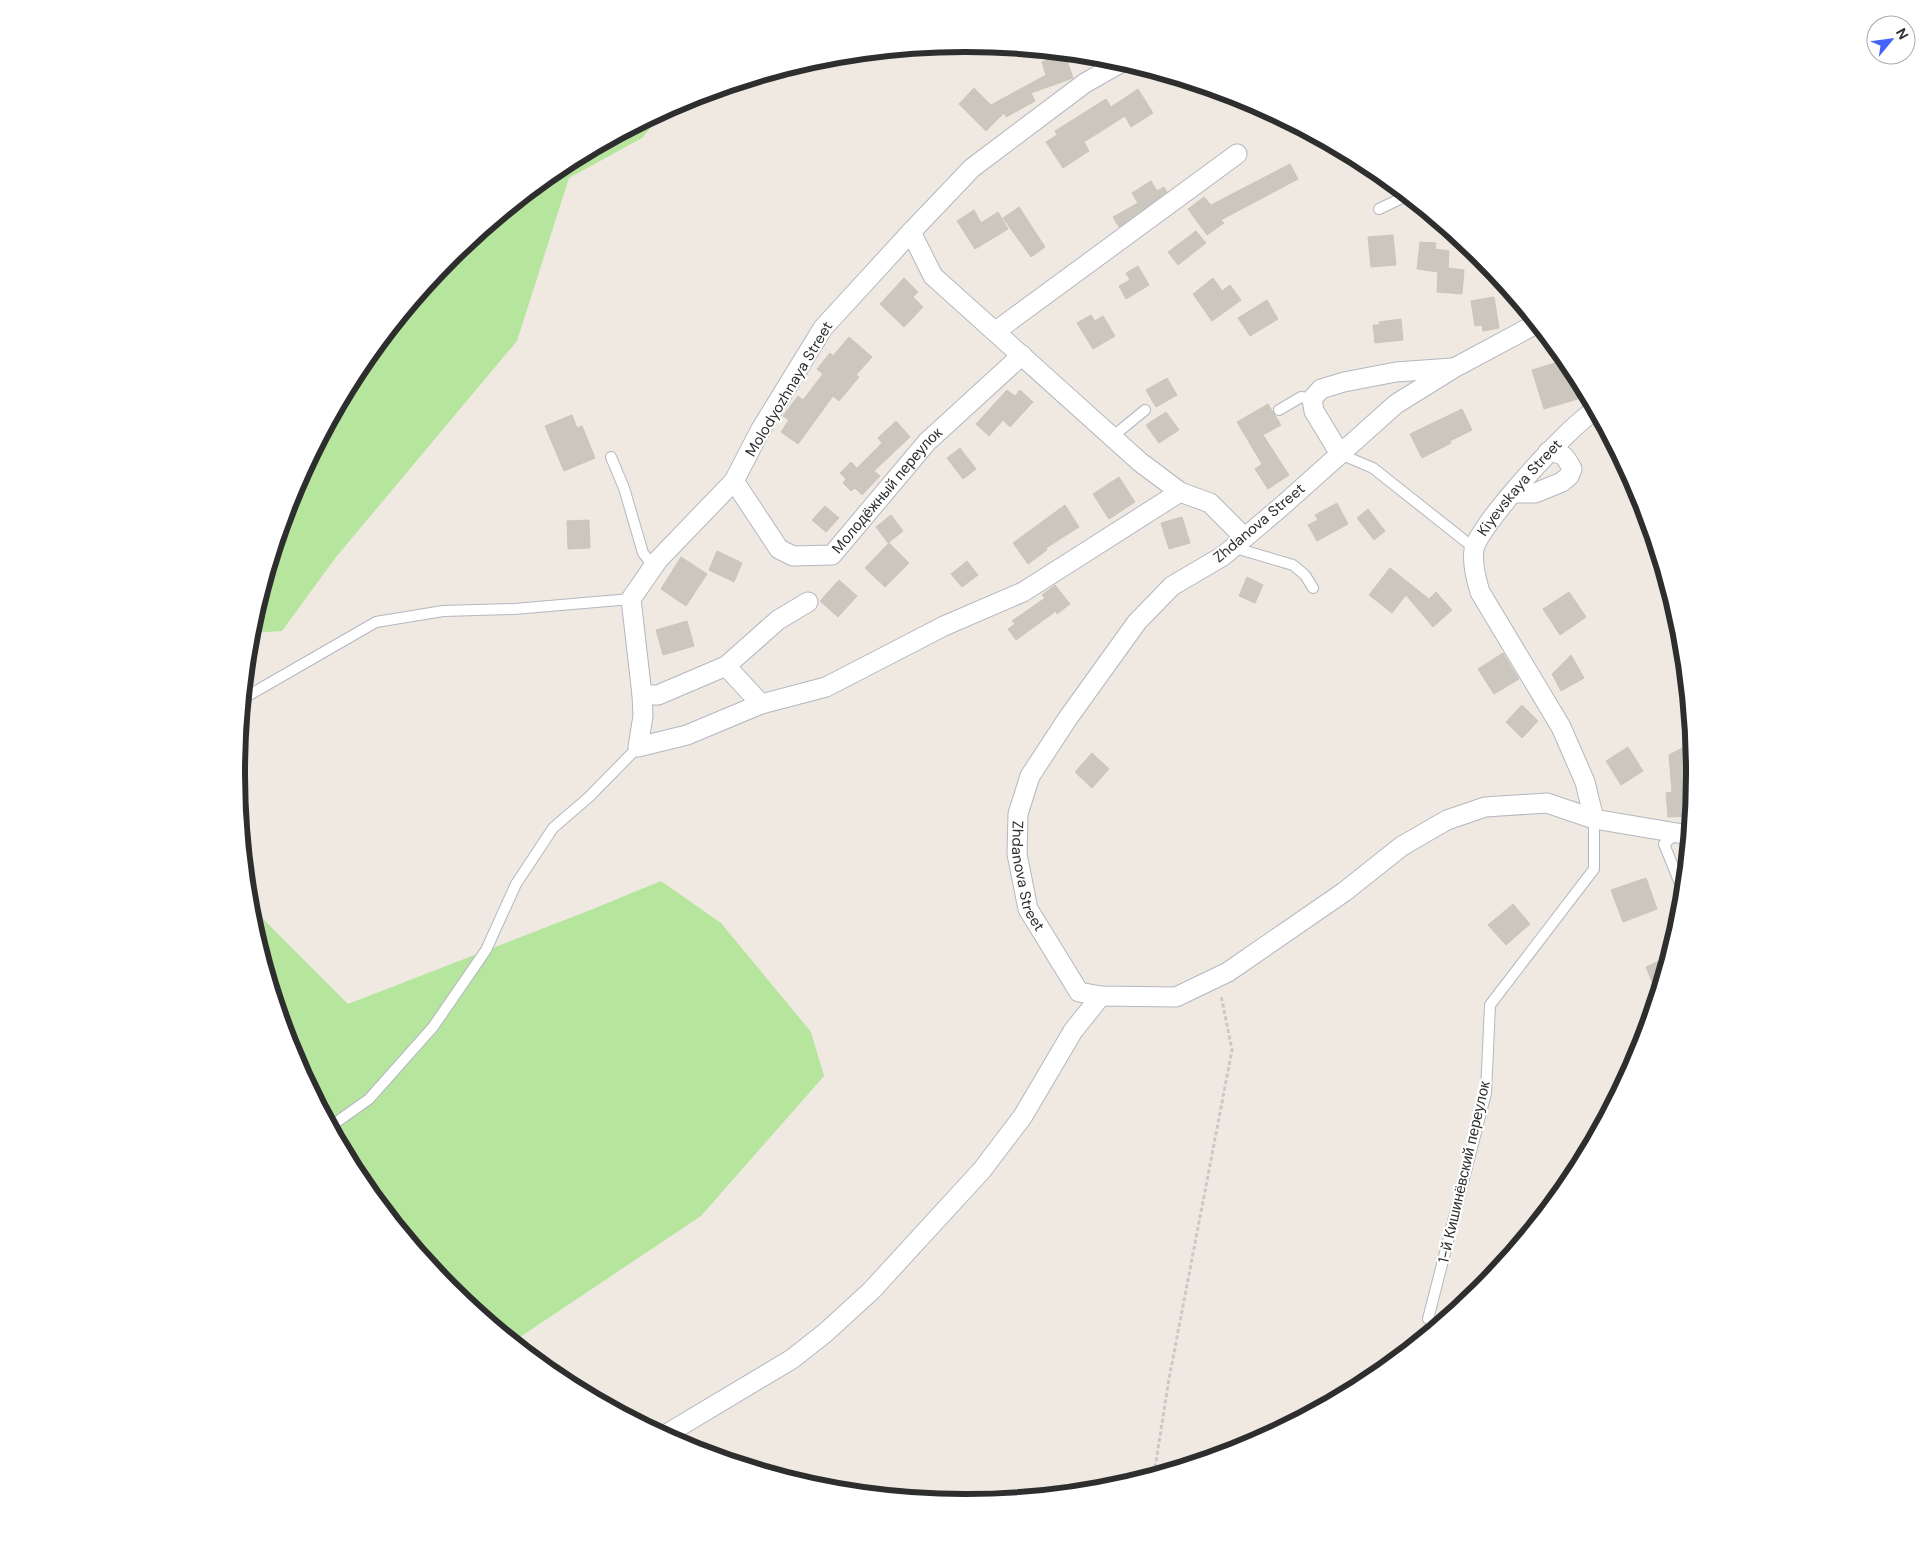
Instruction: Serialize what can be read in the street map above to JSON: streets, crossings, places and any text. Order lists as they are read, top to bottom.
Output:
{
  "streets": {
    "street": [
      "Molodyozhnaya Street",
      "Kiyevskaya Street",
      "Молодёжный переулок",
      "Zhdanova Street"
    ],
    "lane": ["1-й Кишинёвский переулок"]
  },
  "crossings": [
    ["Molodyozhnaya Street", "Молодёжный переулок"],
    ["Kiyevskaya Street", "Zhdanova Street"],
    ["Kiyevskaya Street", "1-й Кишинёвский переулок"],
    ["Zhdanova Street", "1-й Кишинёвский переулок"]
  ],
  "north": "top right"
}
